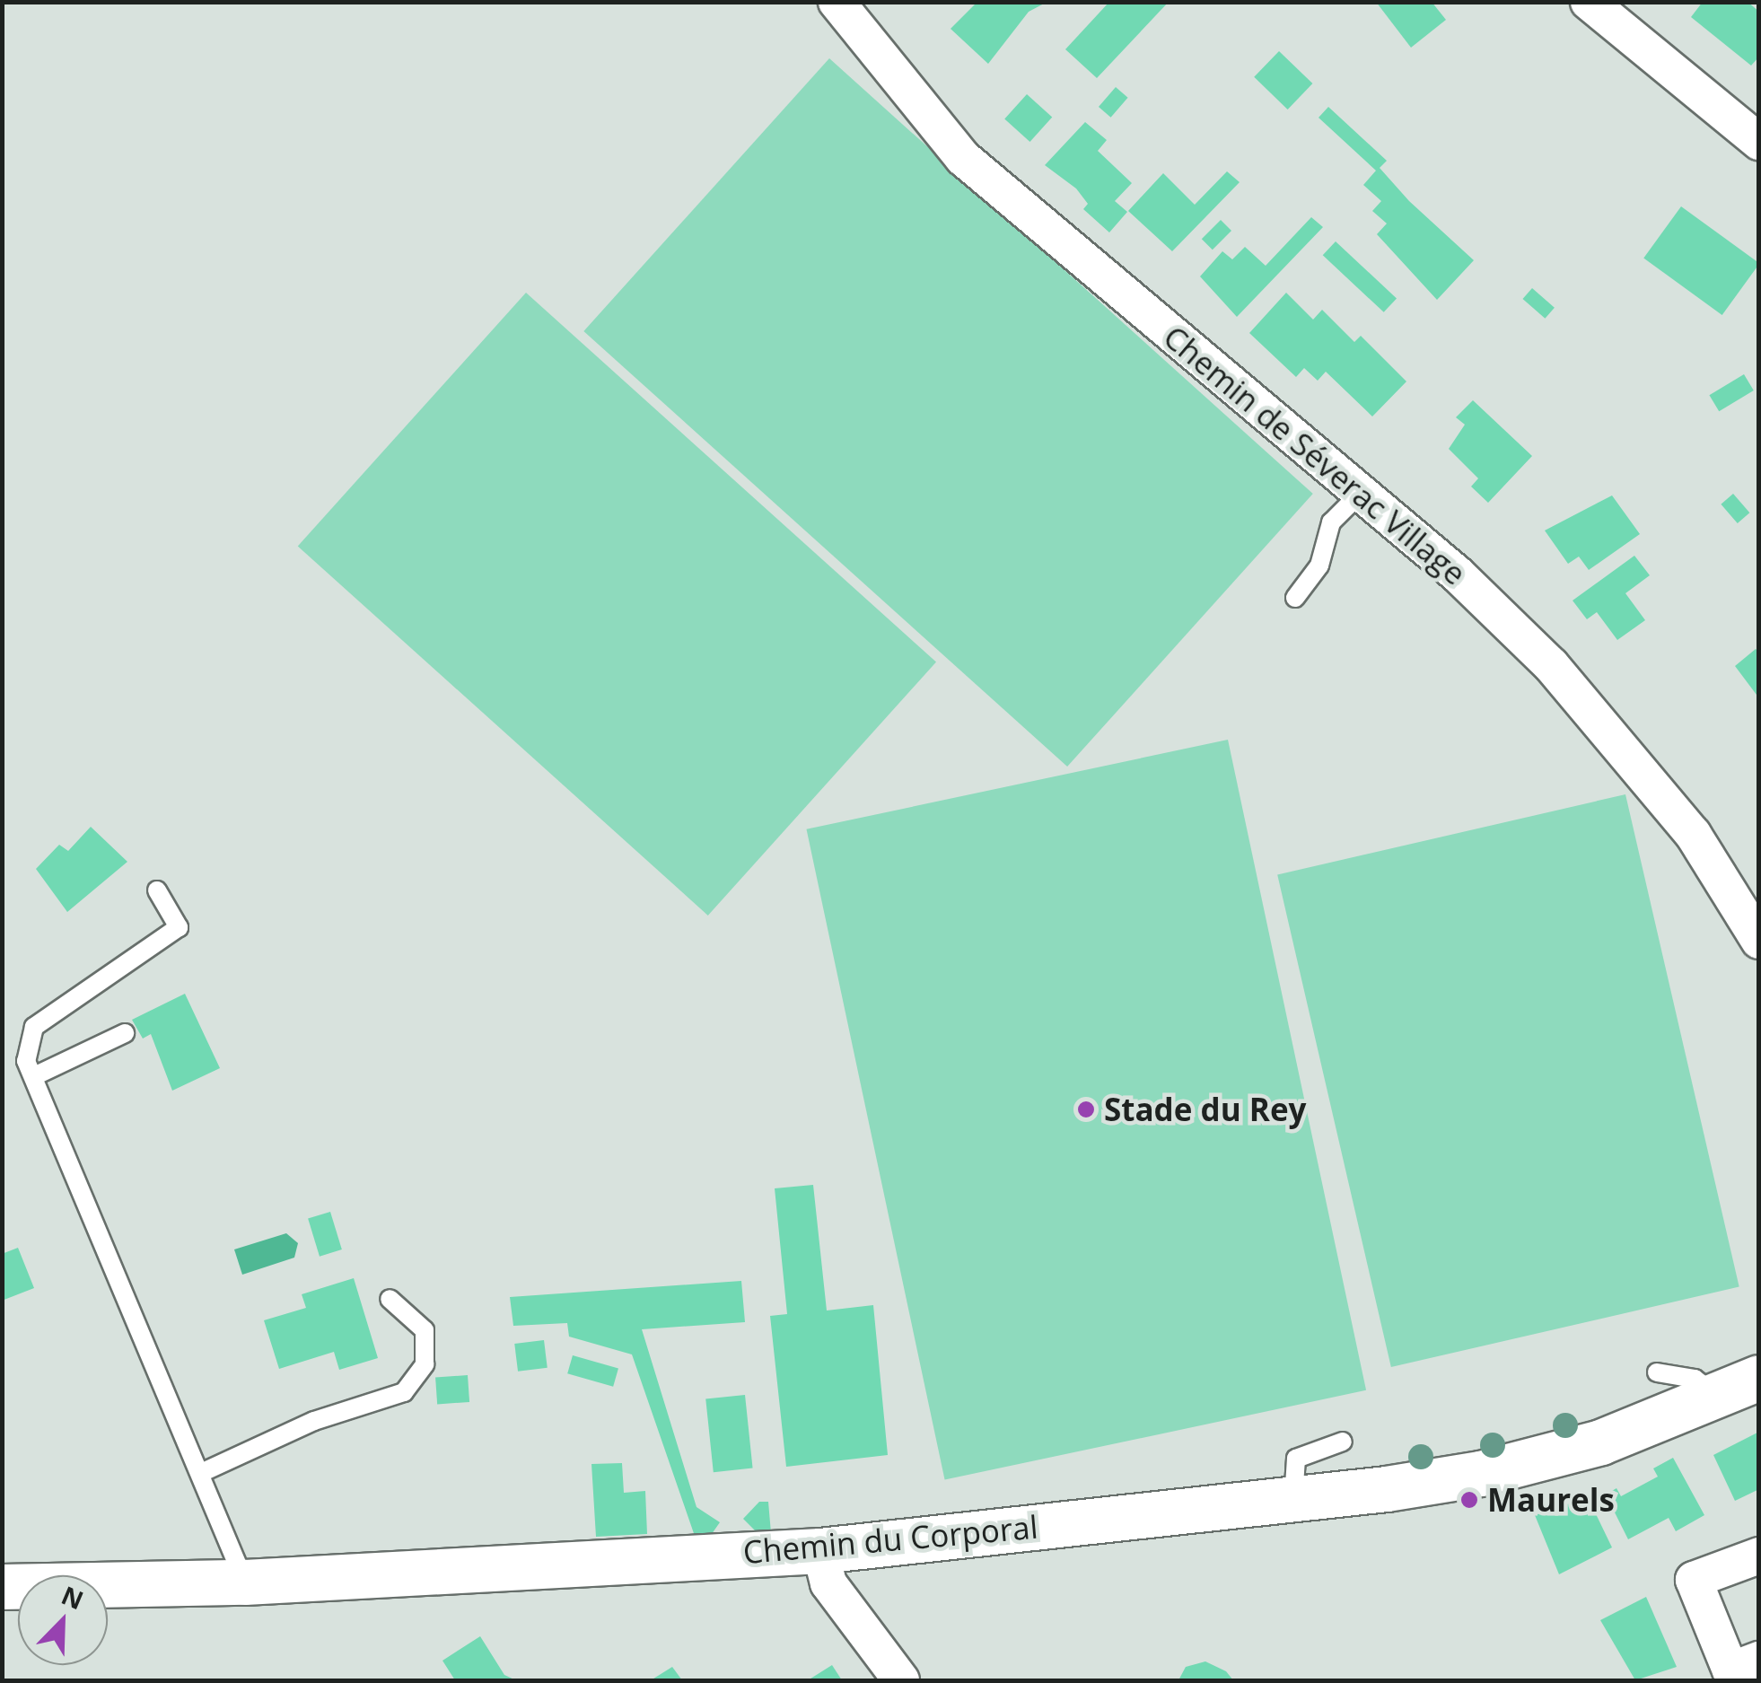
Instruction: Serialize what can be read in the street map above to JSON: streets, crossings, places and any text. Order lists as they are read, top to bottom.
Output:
{
  "streets": {
    "street": ["Chemin de Séverac Village", "Chemin du Corporal"]
  },
  "places": ["Stade du Rey", "Maurels"],
  "north": "top right"
}
